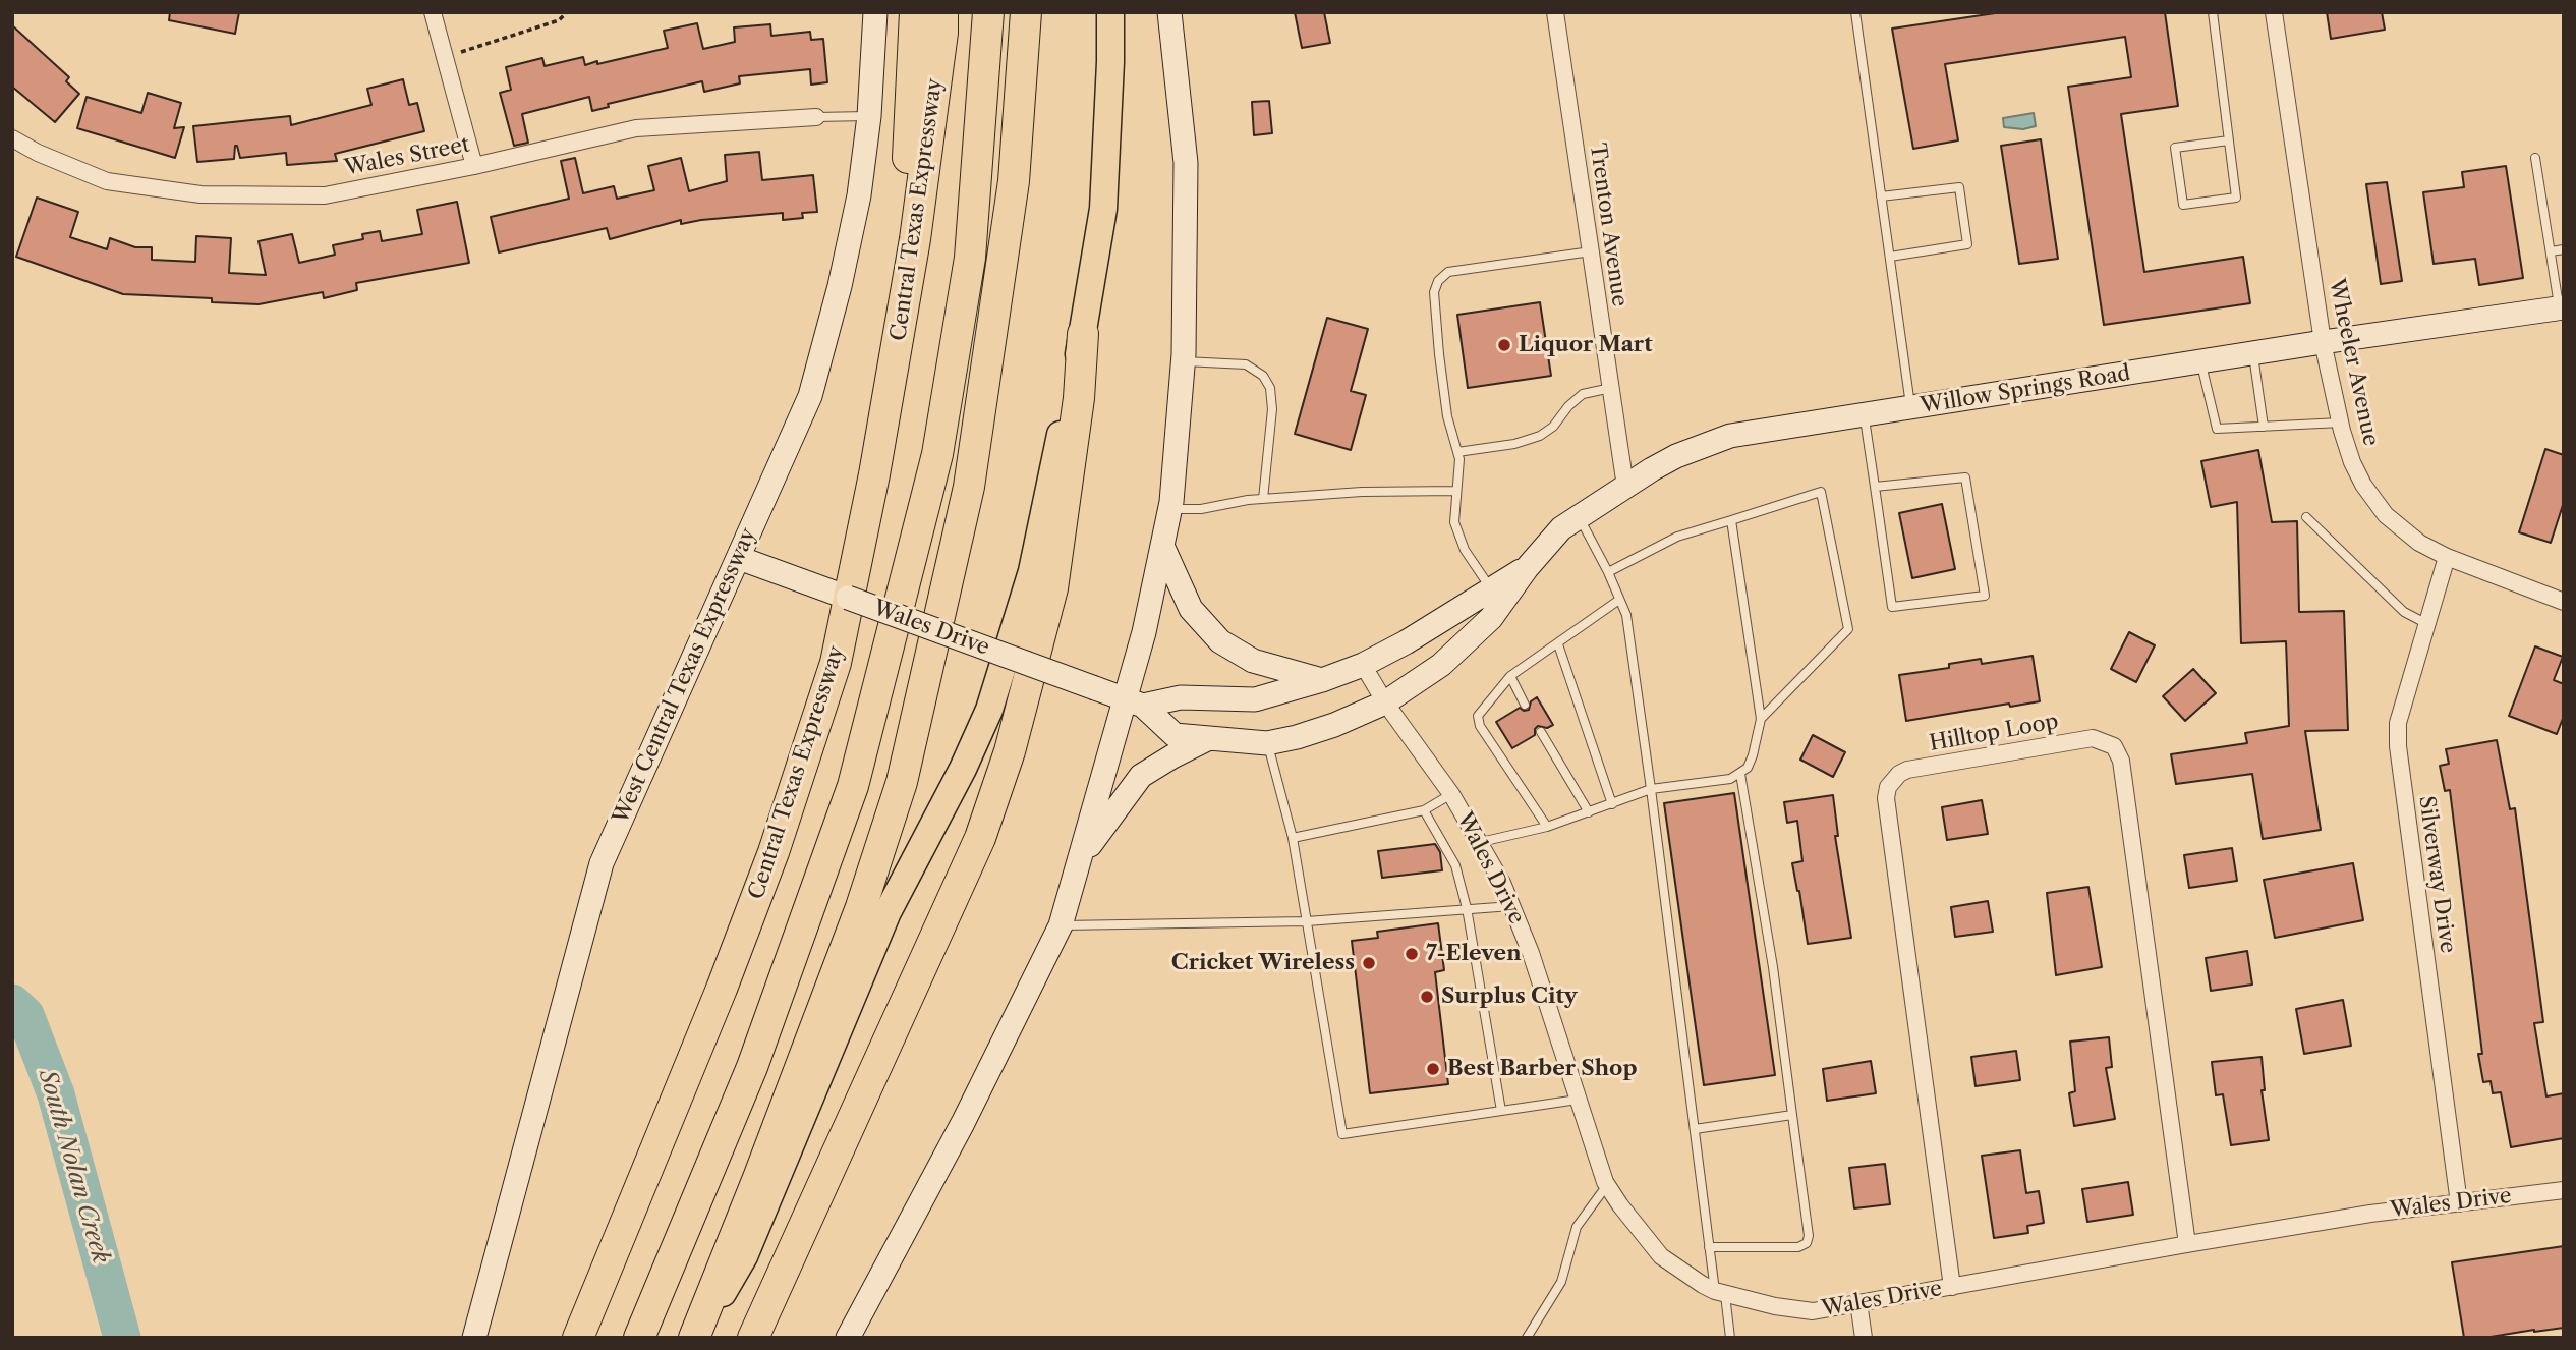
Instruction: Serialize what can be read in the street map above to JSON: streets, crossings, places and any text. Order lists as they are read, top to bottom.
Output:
{
  "streets": {
    "highway": ["Central Texas Expressway"],
    "main road": ["Willow Springs Road", "Wales Drive", "West Central Texas Expressway"],
    "street": [
      "Wales Street",
      "Trenton Avenue",
      "Wheeler Avenue",
      "Hilltop Loop",
      "Silverway Drive"
    ]
  },
  "crossings": [
    ["Trenton Avenue", "Willow Springs Road"],
    ["Wheeler Avenue", "Willow Springs Road"],
    ["Wheeler Avenue", "Silverway Drive"],
    ["Willow Springs Road", "Wales Drive"],
    ["Wales Drive", "West Central Texas Expressway"],
    ["Wales Drive", "Hilltop Loop"],
    ["Wales Drive", "Silverway Drive"]
  ],
  "water": ["South Nolan Creek"],
  "places": [
    "Liquor Mart",
    "7-Eleven",
    "Cricket Wireless",
    "Surplus City",
    "Best Barber Shop"
  ]
}
